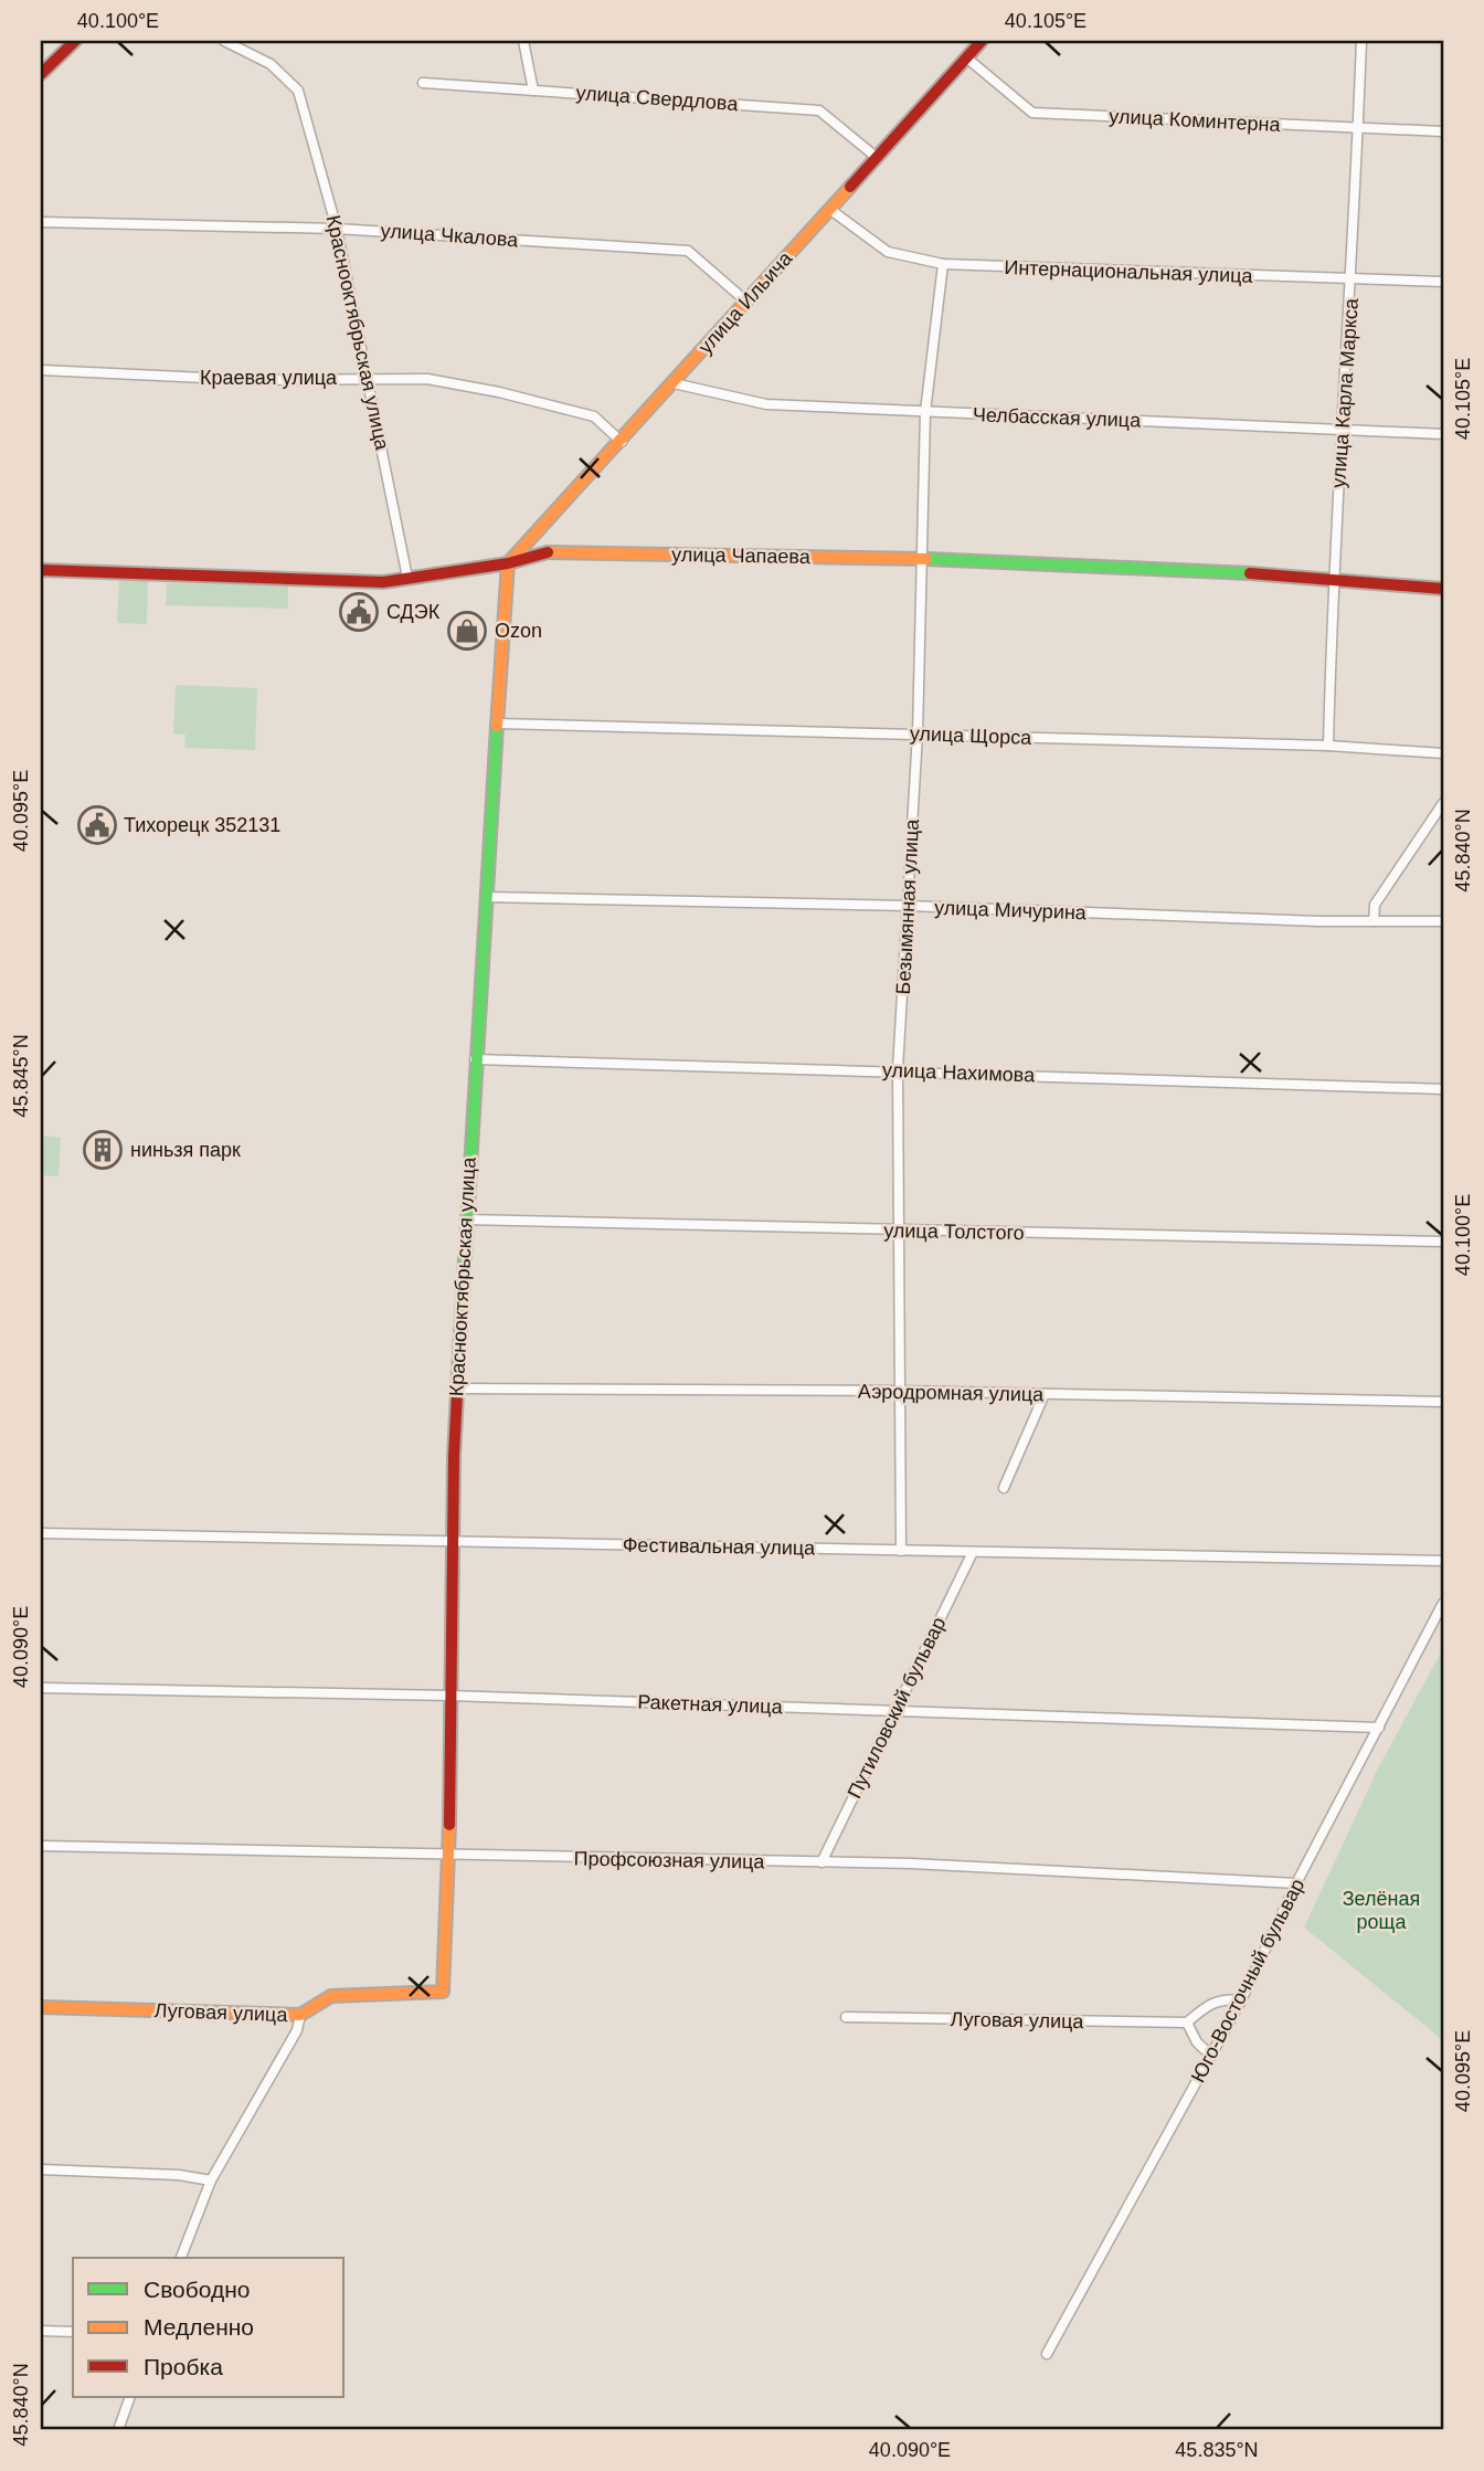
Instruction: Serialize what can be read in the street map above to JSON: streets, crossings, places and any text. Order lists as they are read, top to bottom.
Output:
{
  "streets": {
    "street": [
      "улица Свердлова",
      "улица Коминтерна",
      "улица Чкалова",
      "Интернациональная улица",
      "улица Ильича",
      "Краснооктябрьская улица",
      "Краевая улица",
      "улица Карла Маркса",
      "Челбасская улица",
      "улица Чапаева",
      "улица Щорса",
      "Безымянная улица",
      "улица Мичурина",
      "улица Нахимова",
      "улица Толстого",
      "Аэродромная улица",
      "Фестивальная улица",
      "Ракетная улица",
      "Путиловский бульвар",
      "Профсоюзная улица",
      "Юго-Восточный бульвар",
      "Луговая улица"
    ]
  },
  "crossings": [
    ["улица Свердлова", "улица Ильича"],
    ["улица Коминтерна", "улица Ильича"],
    ["улица Коминтерна", "улица Карла Маркса"],
    ["улица Чкалова", "улица Ильича"],
    ["улица Чкалова", "Краснооктябрьская улица"],
    ["Интернациональная улица", "улица Ильича"],
    ["Интернациональная улица", "улица Карла Маркса"],
    ["Интернациональная улица", "Безымянная улица"],
    ["улица Ильича", "Краснооктябрьская улица"],
    ["улица Ильича", "Краевая улица"],
    ["улица Ильича", "Челбасская улица"],
    ["улица Ильича", "улица Чапаева"],
    ["Краснооктябрьская улица", "Краевая улица"],
    ["Краснооктябрьская улица", "улица Чапаева"],
    ["Краснооктябрьская улица", "улица Щорса"],
    ["Краснооктябрьская улица", "улица Мичурина"],
    ["Краснооктябрьская улица", "улица Нахимова"],
    ["Краснооктябрьская улица", "улица Толстого"],
    ["Краснооктябрьская улица", "Аэродромная улица"],
    ["Краснооктябрьская улица", "Фестивальная улица"],
    ["Краснооктябрьская улица", "Ракетная улица"],
    ["Краснооктябрьская улица", "Профсоюзная улица"],
    ["Краснооктябрьская улица", "Луговая улица"],
    ["улица Карла Маркса", "Челбасская улица"],
    ["улица Карла Маркса", "улица Чапаева"],
    ["улица Карла Маркса", "улица Щорса"],
    ["Челбасская улица", "Безымянная улица"],
    ["улица Чапаева", "Безымянная улица"],
    ["улица Щорса", "Безымянная улица"],
    ["Безымянная улица", "улица Мичурина"],
    ["Безымянная улица", "улица Нахимова"],
    ["Безымянная улица", "улица Толстого"],
    ["Безымянная улица", "Аэродромная улица"],
    ["Безымянная улица", "Фестивальная улица"],
    ["Фестивальная улица", "Путиловский бульвар"],
    ["Ракетная улица", "Путиловский бульвар"],
    ["Ракетная улица", "Юго-Восточный бульвар"],
    ["Путиловский бульвар", "Профсоюзная улица"],
    ["Профсоюзная улица", "Юго-Восточный бульвар"]
  ],
  "parks": ["Зелёная роща"],
  "places": {
    "public building": ["СДЭК", "Тихорецк 352131"],
    "shop": ["Ozon"],
    "building": ["ниньзя парк"]
  },
  "legend": ["Свободно", "Медленно", "Пробка"],
  "coordinates": [
    "40.100°E",
    "40.105°E",
    "40.095°E",
    "45.840°N",
    "45.845°N",
    "40.090°E",
    "45.835°N"
  ]
}
